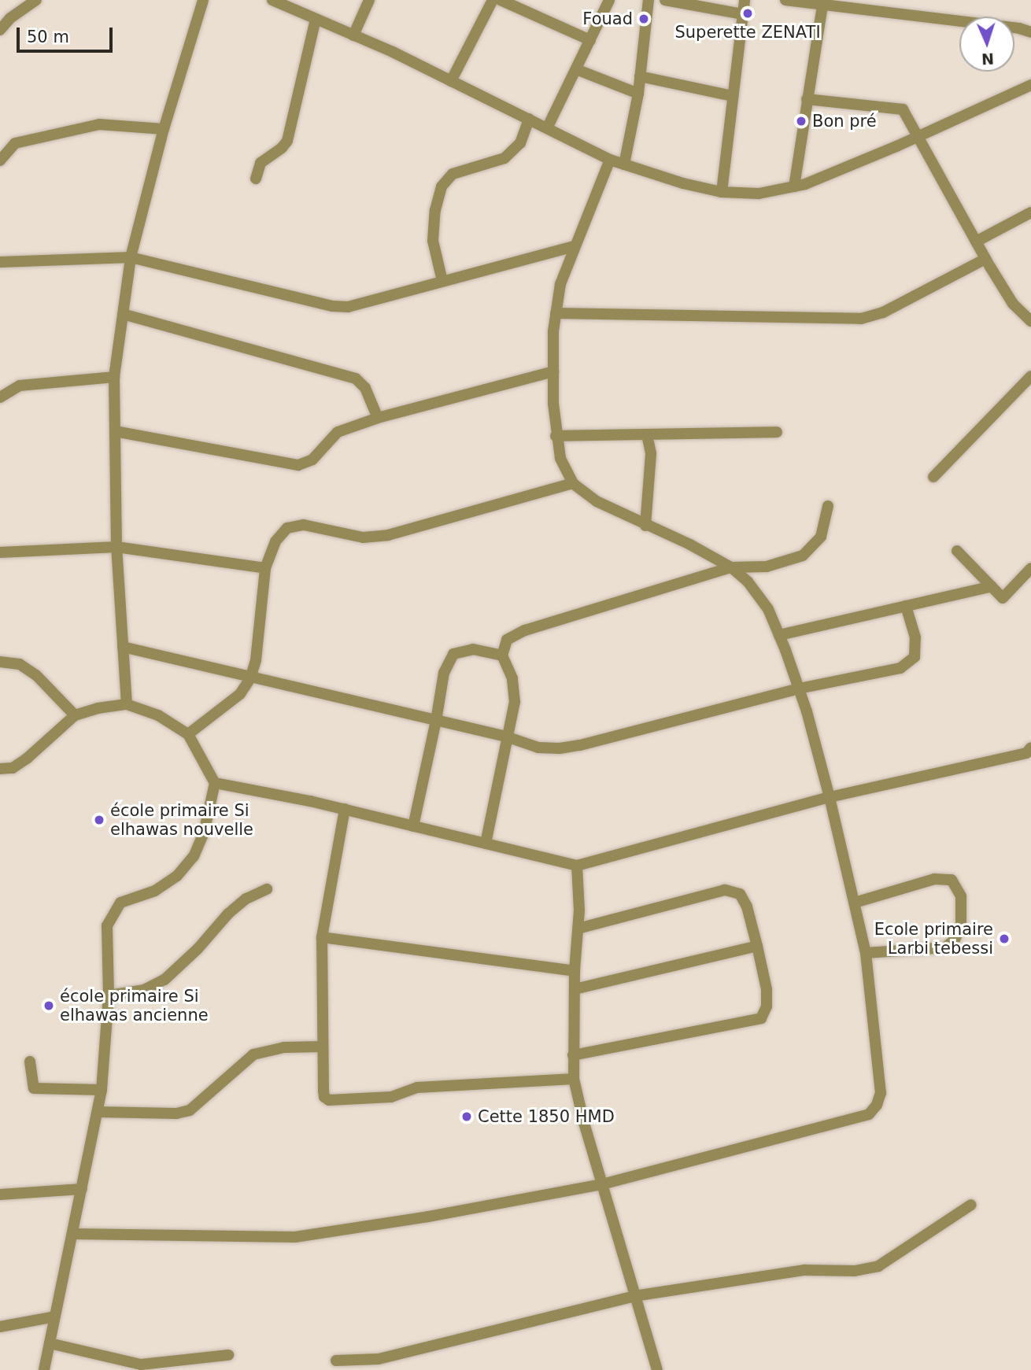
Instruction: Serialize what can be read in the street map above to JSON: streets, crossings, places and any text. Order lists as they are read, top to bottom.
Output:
{
  "places": [
    "Superette ZENATI",
    "Fouad",
    "Bon pré",
    "école primaire Si elhawas nouvelle",
    "Ecole primaire Larbi tebessi",
    "école primaire Si elhawas ancienne",
    "Cette 1850 HMD"
  ],
  "scale_bar": "50 m",
  "north": "bottom"
}
